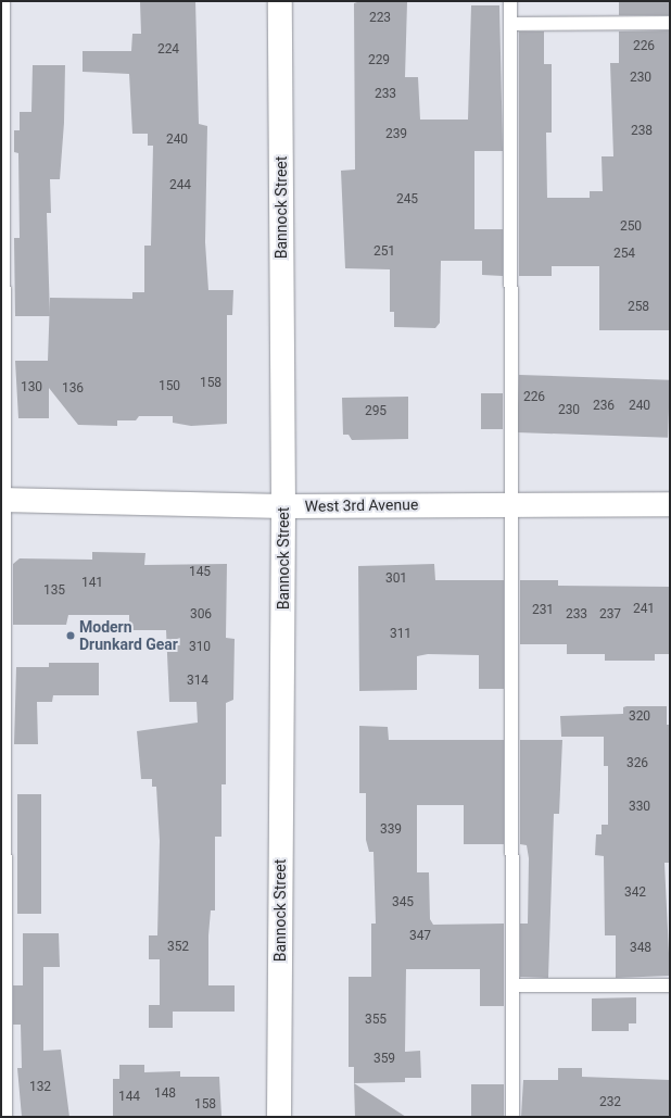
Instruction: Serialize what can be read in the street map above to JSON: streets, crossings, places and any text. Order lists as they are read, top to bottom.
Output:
{
  "streets": {
    "street": ["Bannock Street", "West 3rd Avenue"]
  },
  "crossings": [
    ["Bannock Street", "West 3rd Avenue"]
  ],
  "places": ["Modern Drunkard Gear"],
  "house_numbers": [
    "223",
    "226",
    "224",
    "229",
    "230",
    "233",
    "238",
    "239",
    "240",
    "244",
    "245",
    "250",
    "251",
    "254",
    "258",
    "158",
    "150",
    "130",
    "136",
    "226",
    "236",
    "240",
    "230",
    "295",
    "145",
    "301",
    "141",
    "135",
    "241",
    "231",
    "306",
    "233",
    "237",
    "311",
    "310",
    "314",
    "320",
    "326",
    "330",
    "339",
    "342",
    "345",
    "347",
    "352",
    "348",
    "355",
    "359",
    "132",
    "148",
    "144",
    "232",
    "158"
  ]
}
